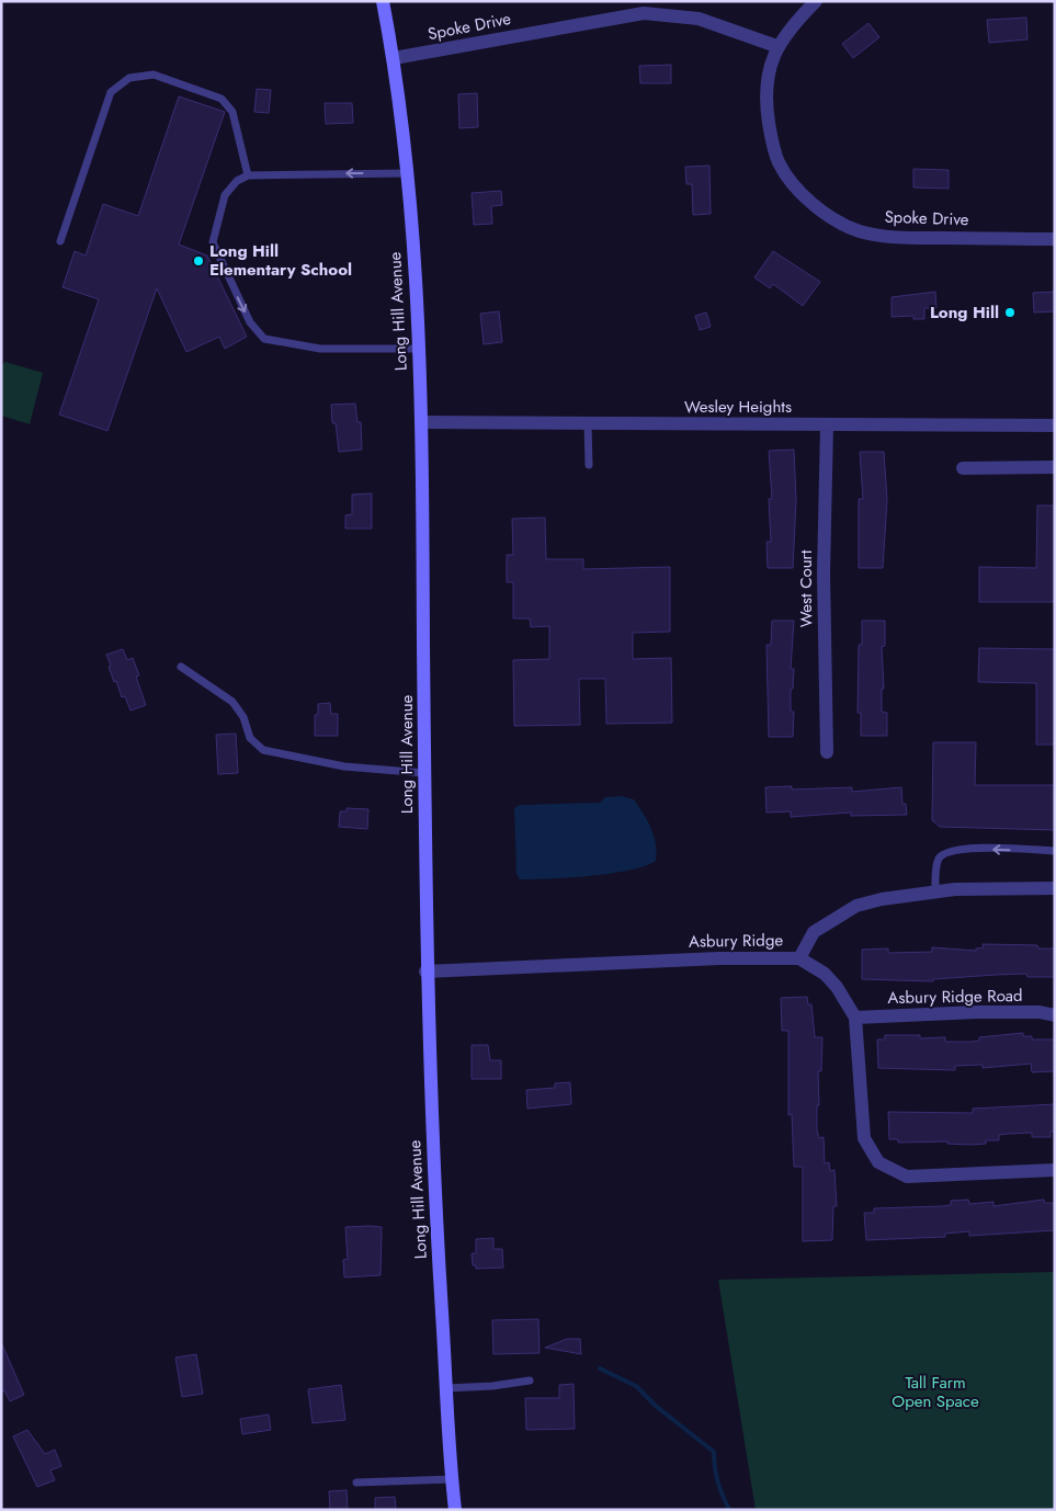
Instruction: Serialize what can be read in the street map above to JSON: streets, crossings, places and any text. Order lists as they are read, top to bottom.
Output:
{
  "streets": {
    "street": [
      "Spoke Drive",
      "Long Hill Avenue",
      "Wesley Heights",
      "West Court",
      "Asbury Ridge",
      "Asbury Ridge Road"
    ]
  },
  "crossings": [
    ["Spoke Drive", "Long Hill Avenue"],
    ["Long Hill Avenue", "Wesley Heights"],
    ["Long Hill Avenue", "Asbury Ridge"],
    ["Wesley Heights", "West Court"]
  ],
  "parks": ["Tall Farm Open Space"],
  "places": ["Long Hill Elementary School", "Long Hill"]
}
